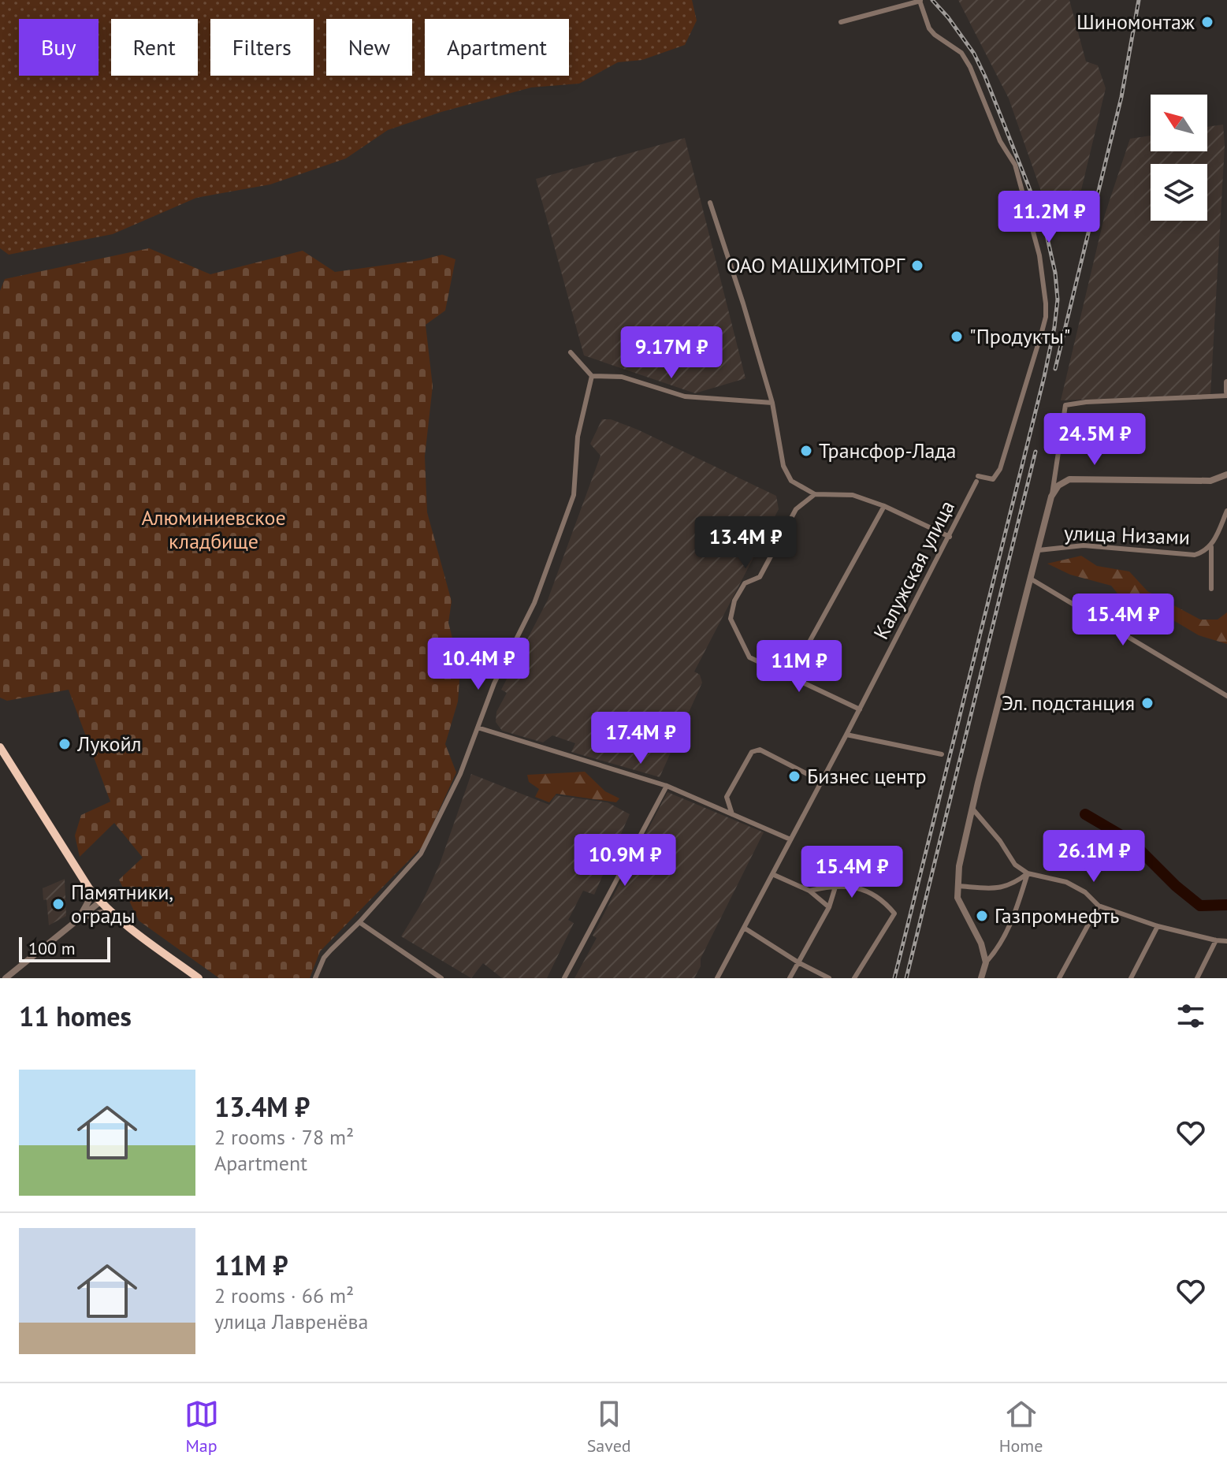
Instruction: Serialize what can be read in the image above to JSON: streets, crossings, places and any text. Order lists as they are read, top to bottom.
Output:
{
  "streets": {
    "street": ["улица Низами", "Калужская улица"]
  },
  "parks": ["Алюминиевское кладбище"],
  "places": [
    "Шиномонтаж",
    "ОАО МАШХИМТОРГ",
    "\"Продукты\"",
    "Трансфор-Лада",
    "Эл. подстанция",
    "Лукойл",
    "Бизнес центр",
    "Памятники, ограды",
    "Газпромнефть"
  ],
  "scale_bar": "100 m",
  "north": "top left",
  "page": {
    "chip": [
      "Buy",
      "Rent",
      "Filters",
      "New",
      "Apartment"
    ],
    "price": [
      "11.2M ₽",
      "9.17M ₽",
      "24.5M ₽",
      "13.4M ₽",
      "15.4M ₽",
      "10.4M ₽",
      "11M ₽",
      "17.4M ₽",
      "26.1M ₽",
      "10.9M ₽",
      "15.4M ₽"
    ],
    "scale": "100 m",
    "heading": "11 homes",
    "list": [
      {
        "name": "13.4M ₽",
        "note": "2 rooms · 78 m² · Apartment"
      },
      {
        "name": "11M ₽",
        "note": "2 rooms · 66 m² · улица Лавренёва"
      }
    ],
    "tabs": ["Map", "Saved", "Home"]
  }
}
